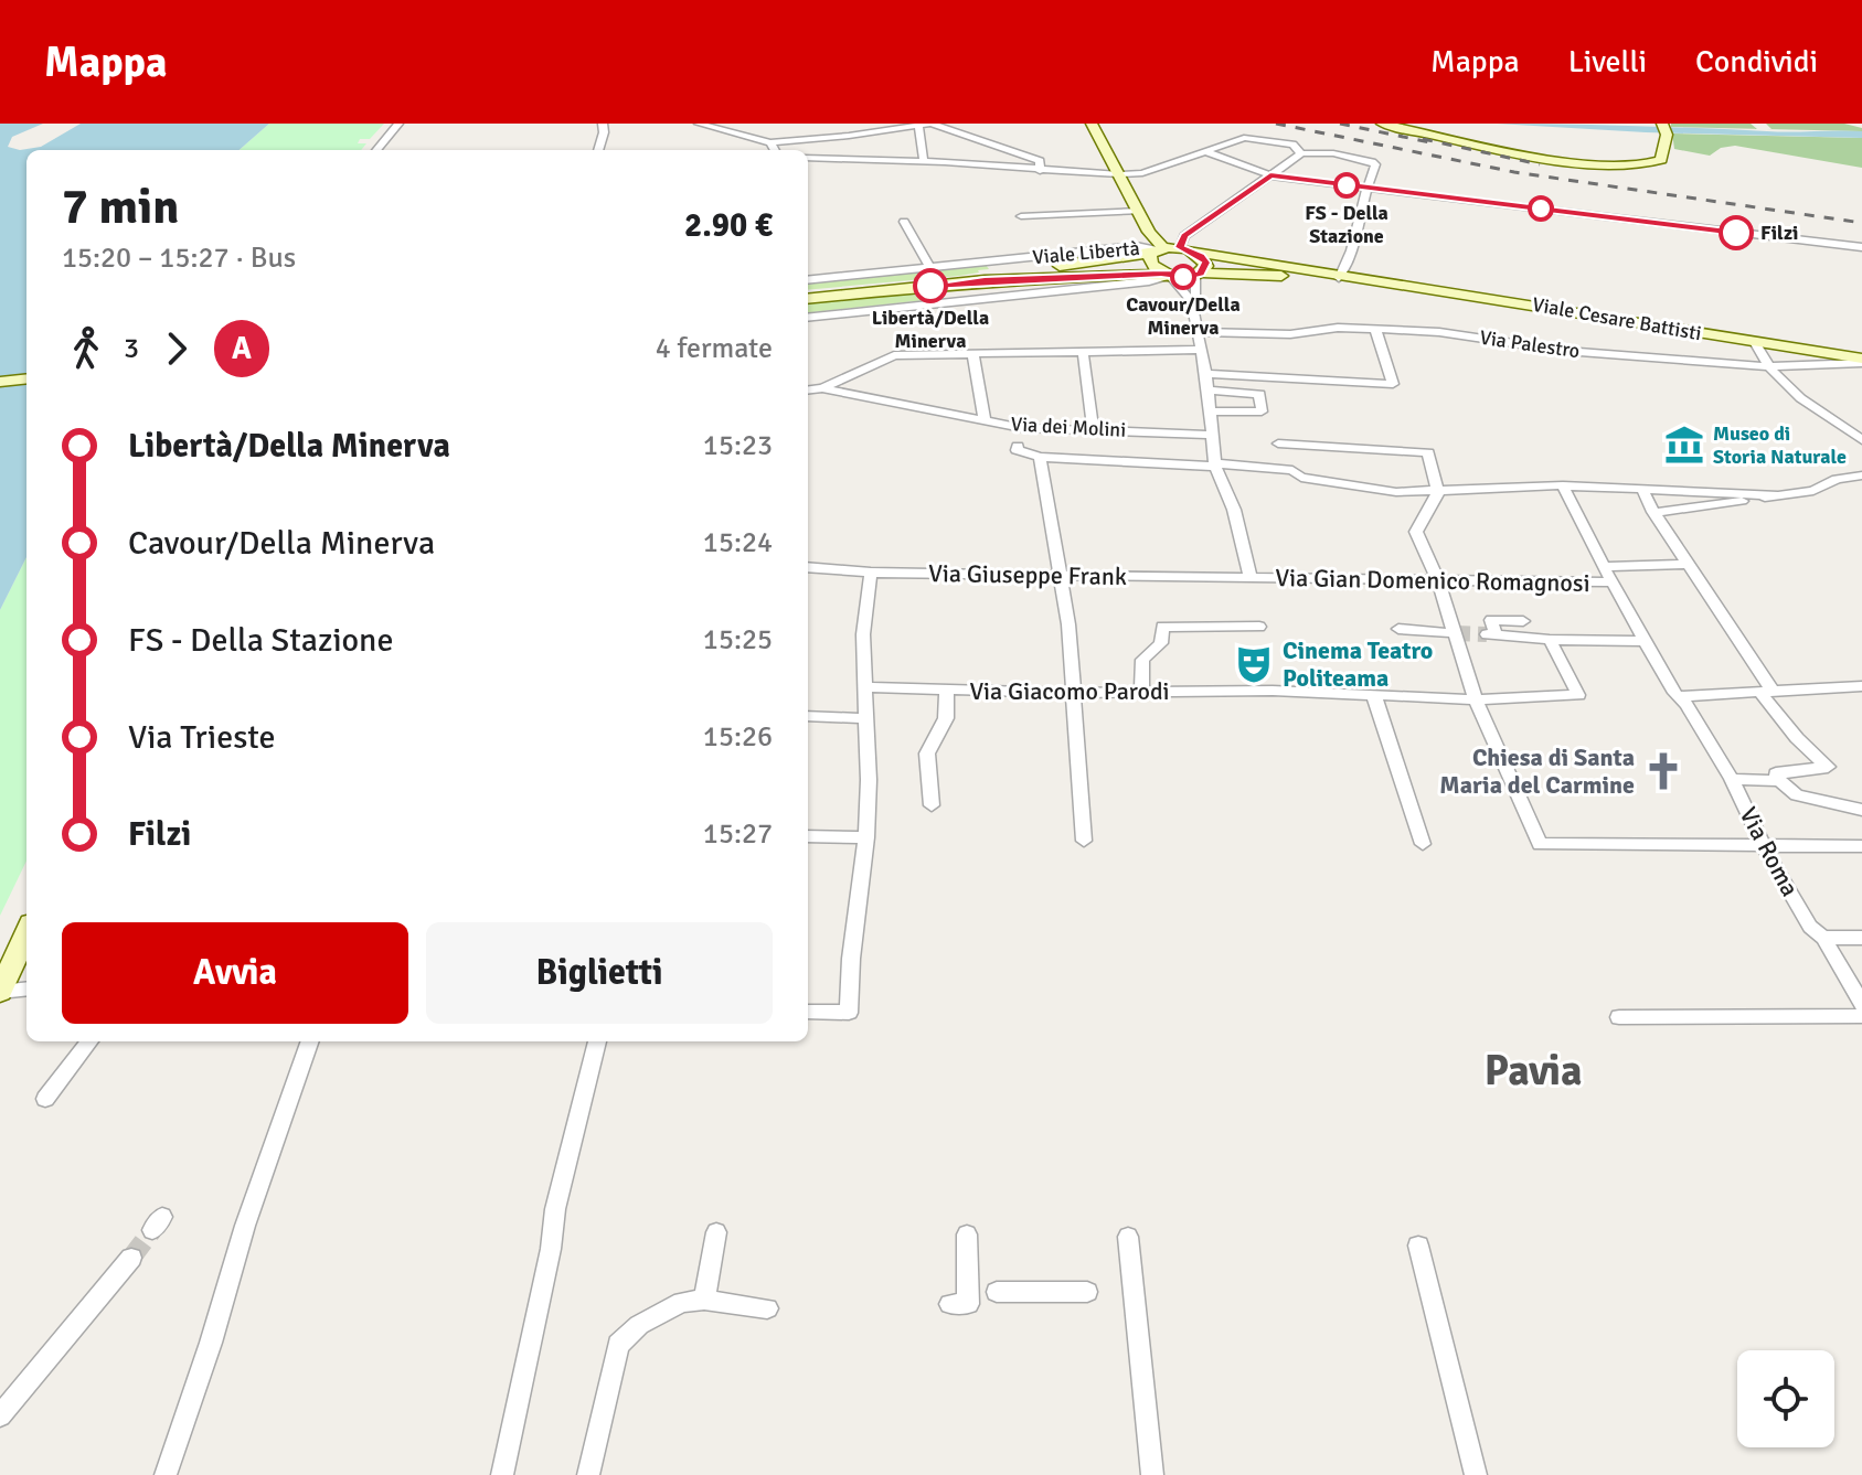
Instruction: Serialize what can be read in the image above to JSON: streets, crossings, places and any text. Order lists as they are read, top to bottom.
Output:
{
  "streets": {
    "main road": ["Viale Libertà", "Viale Cesare Battisti"],
    "street": [
      "Via Palestro",
      "Via dei Molini",
      "Via Giuseppe Frank",
      "Via Gian Domenico Romagnosi",
      "Via Giacomo Parodi",
      "Via Roma"
    ]
  },
  "crossings": [
    ["Viale Libertà", "Viale Cesare Battisti"],
    ["Viale Cesare Battisti", "Via Palestro"],
    ["Via Giuseppe Frank", "Via Gian Domenico Romagnosi"],
    ["Via Gian Domenico Romagnosi", "Via Roma"]
  ],
  "districts": ["Pavia"],
  "places": {
    "other": [
      "FS - Della Stazione",
      "Filzi",
      "Cavour/Della Minerva",
      "Libertà/Della Minerva"
    ],
    "museum": ["Museo di Storia Naturale"],
    "theatre": ["Cinema Teatro Politeama"],
    "church": ["Chiesa di Santa Maria del Carmine"]
  },
  "lines": ["bus line A"],
  "page": {
    "header": "Mappa",
    "nav": ["Mappa", "Livelli", "Condividi"],
    "heading": ["7 min", "15:20 – 15:27 · Bus", "2.90 €"],
    "legs": ["3", "A", "4 fermate"],
    "list": [
      {
        "name": "Libertà/Della Minerva",
        "value": "15:23"
      },
      {
        "name": "Cavour/Della Minerva",
        "value": "15:24"
      },
      {
        "name": "FS - Della Stazione",
        "value": "15:25"
      },
      {
        "name": "Via Trieste",
        "value": "15:26"
      },
      {
        "name": "Filzi",
        "value": "15:27"
      }
    ],
    "buttons": ["Avvia", "Biglietti"]
  }
}
